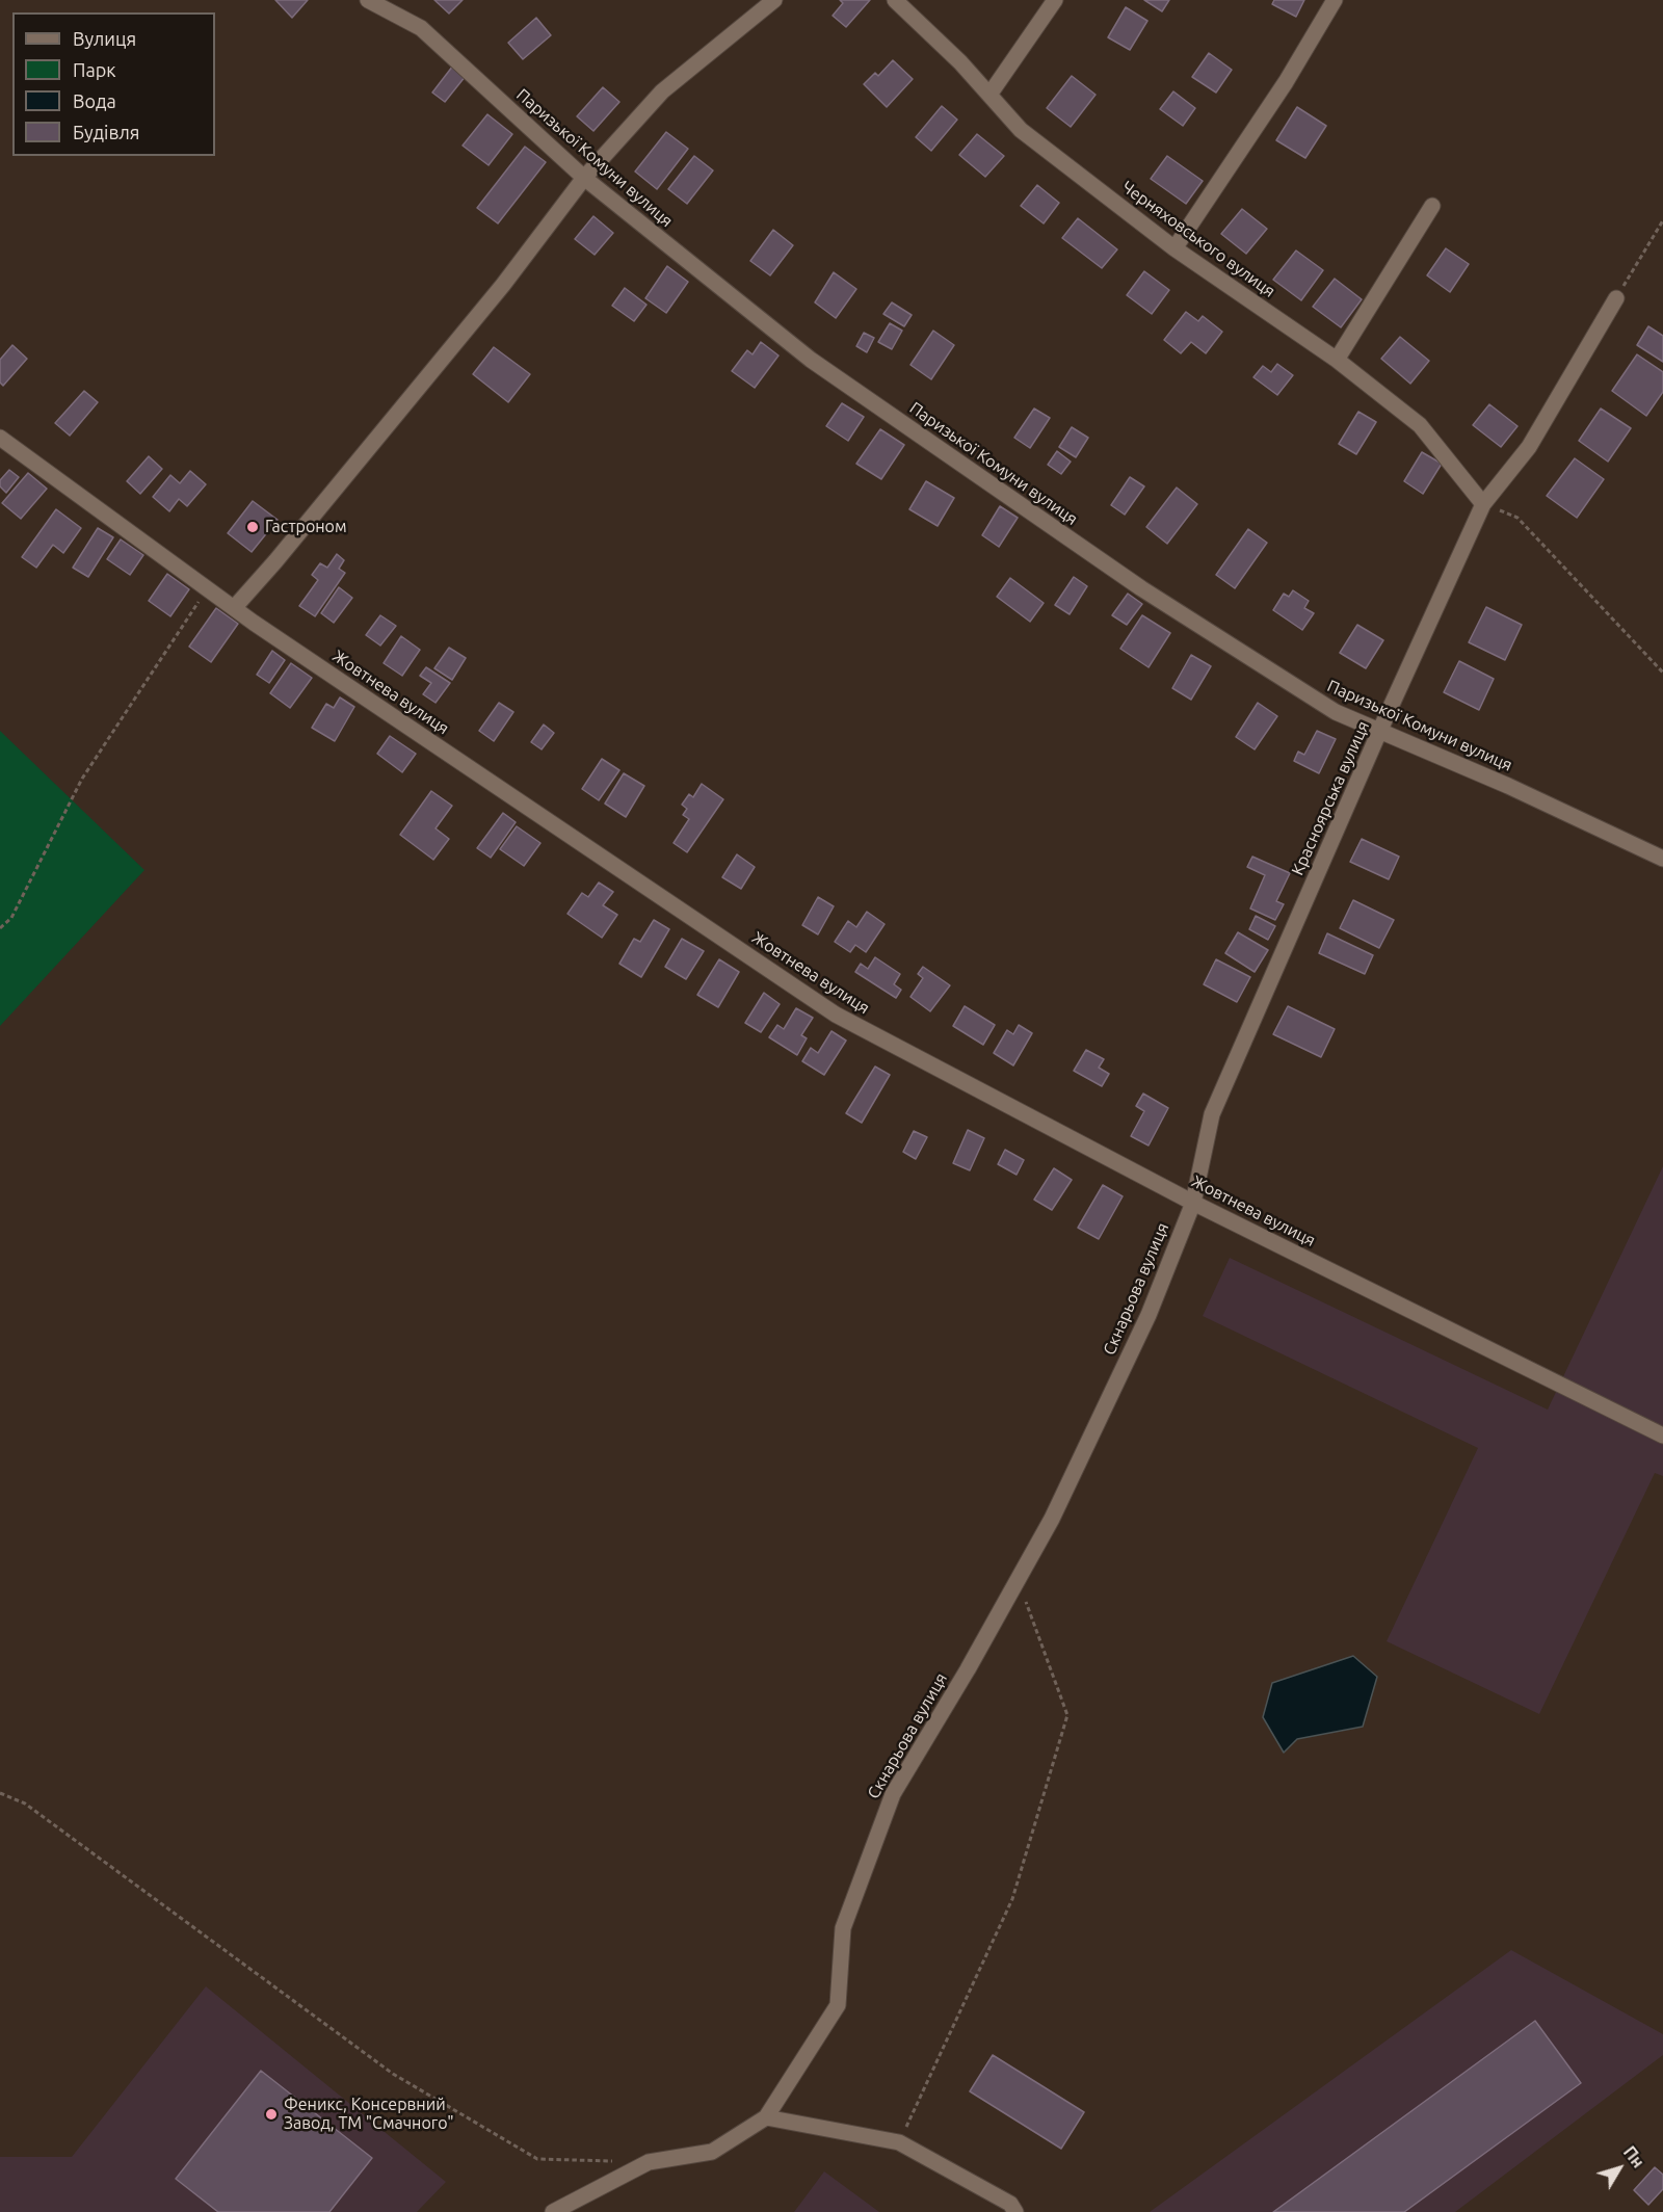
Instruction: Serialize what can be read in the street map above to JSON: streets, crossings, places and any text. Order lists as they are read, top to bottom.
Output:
{
  "streets": {
    "street": [
      "Паризької Комуни вулиця",
      "Черняховського вулиця",
      "Жовтнева вулиця",
      "Красноярська вулиця",
      "Скнарьова вулиця"
    ]
  },
  "crossings": [
    ["Паризької Комуни вулиця", "Красноярська вулиця"],
    ["Черняховського вулиця", "Красноярська вулиця"],
    ["Жовтнева вулиця", "Красноярська вулиця"],
    ["Жовтнева вулиця", "Скнарьова вулиця"],
    ["Красноярська вулиця", "Скнарьова вулиця"]
  ],
  "places": ["Гастроном", "Феникс, Консервний Завод, ТМ \"Смачного\""],
  "legend": [
    "Вулиця",
    "Парк",
    "Вода",
    "Будівля"
  ],
  "north": "top right"
}
